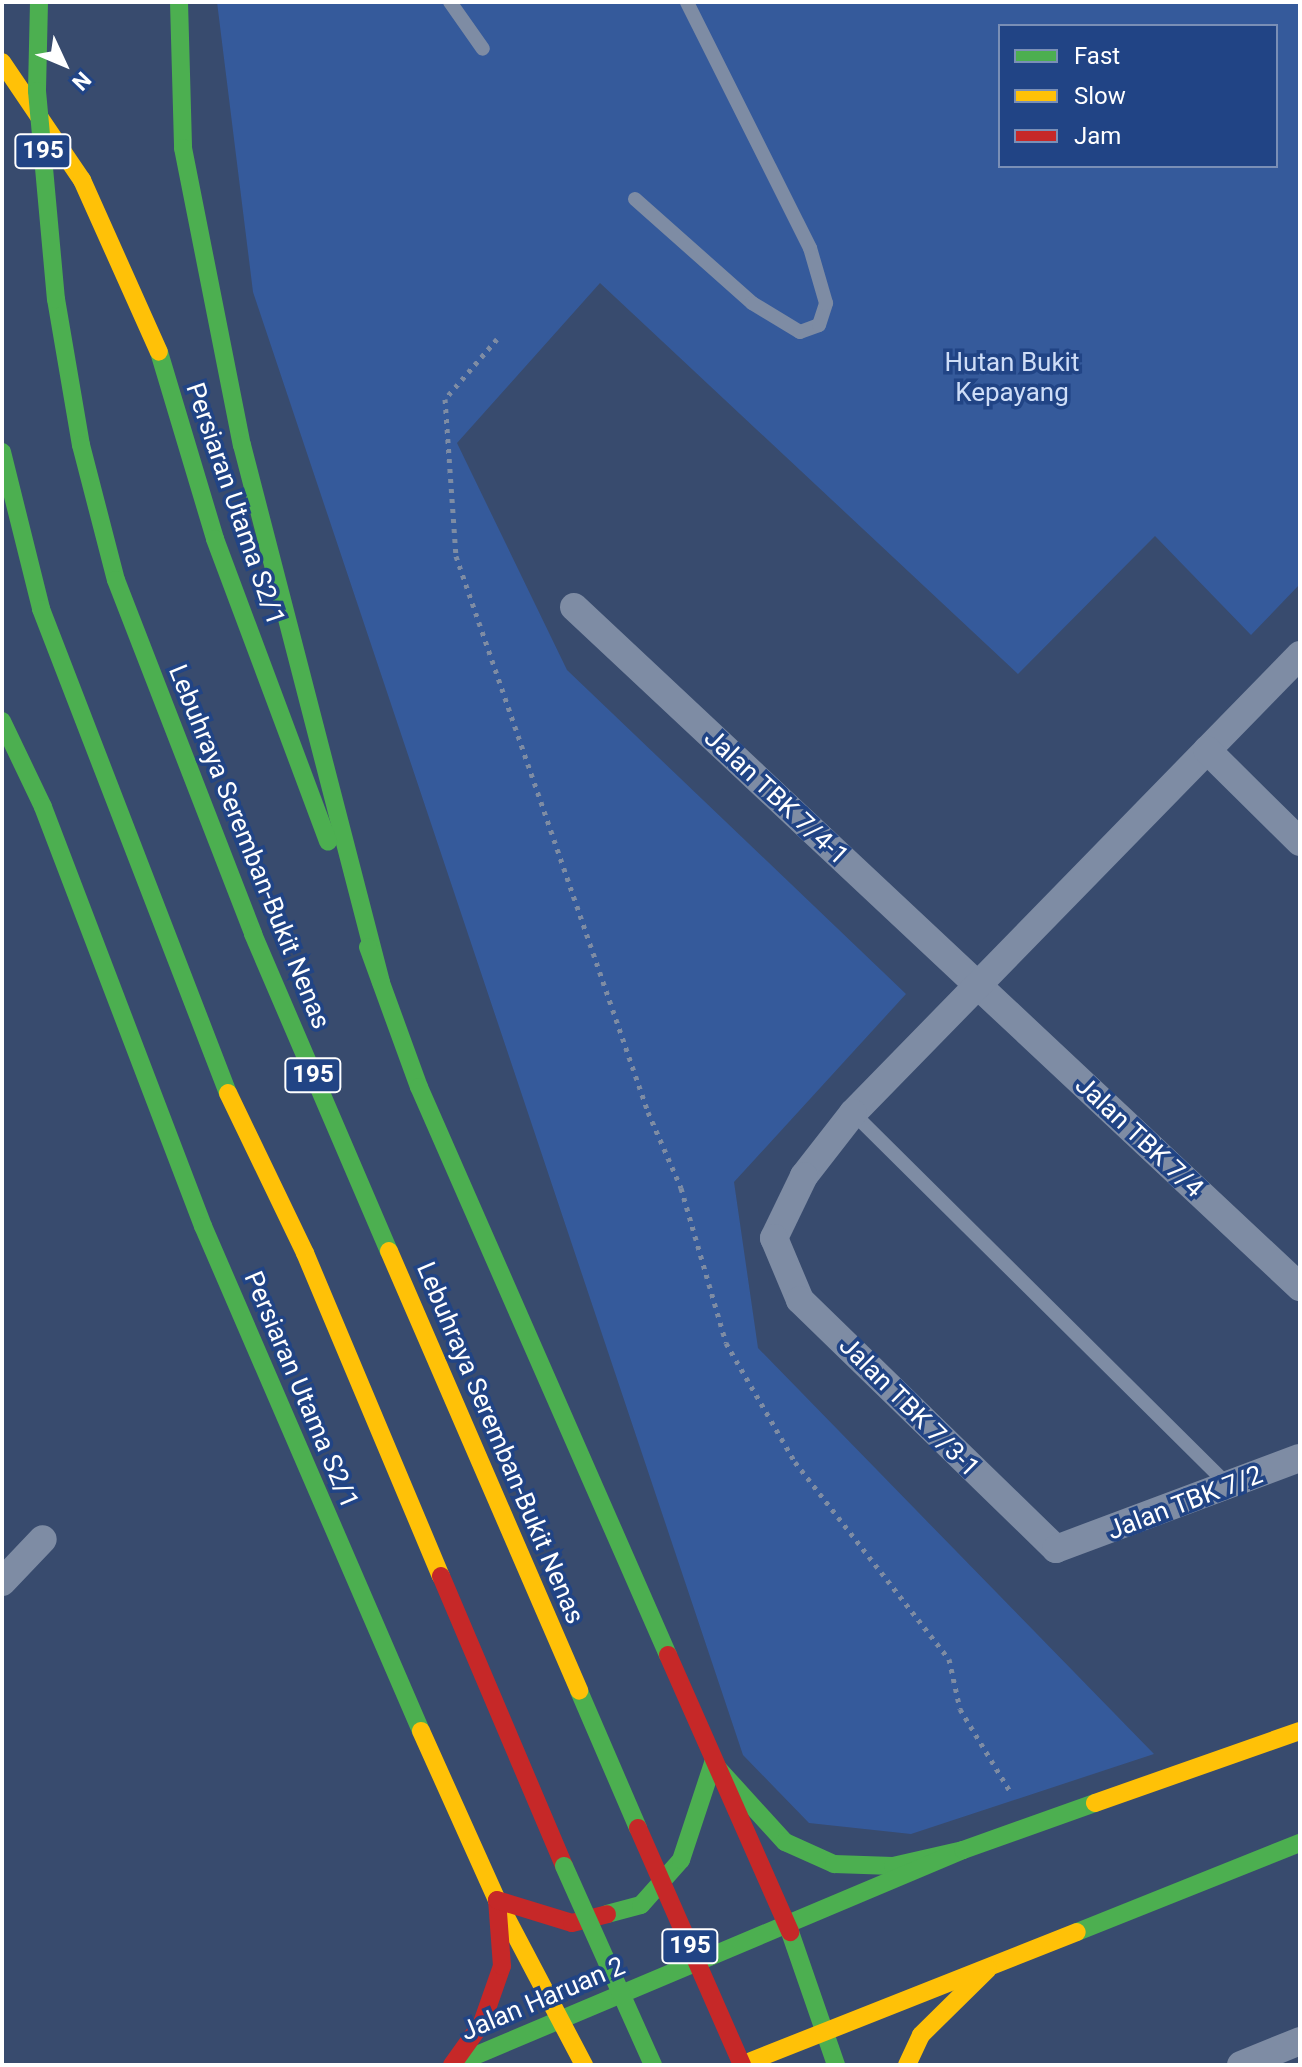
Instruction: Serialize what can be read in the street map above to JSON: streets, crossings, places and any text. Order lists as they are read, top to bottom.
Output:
{
  "streets": {
    "main road": [
      "195",
      "Persiaran Utama S2/1",
      "Lebuhraya Seremban-Bukit Nenas",
      "Jalan Haruan 2"
    ],
    "street": [
      "Jalan TBK 7/4-1",
      "Jalan TBK 7/4",
      "Jalan TBK 7/3-1",
      "Jalan TBK 7/2"
    ]
  },
  "crossings": [
    ["Persiaran Utama S2/1", "Jalan Haruan 2"],
    ["Jalan TBK 7/4-1", "Jalan TBK 7/4"],
    ["Jalan TBK 7/3-1", "Jalan TBK 7/2"]
  ],
  "parks": ["Hutan Bukit Kepayang"],
  "legend": ["Fast", "Slow", "Jam"],
  "north": "bottom right"
}
